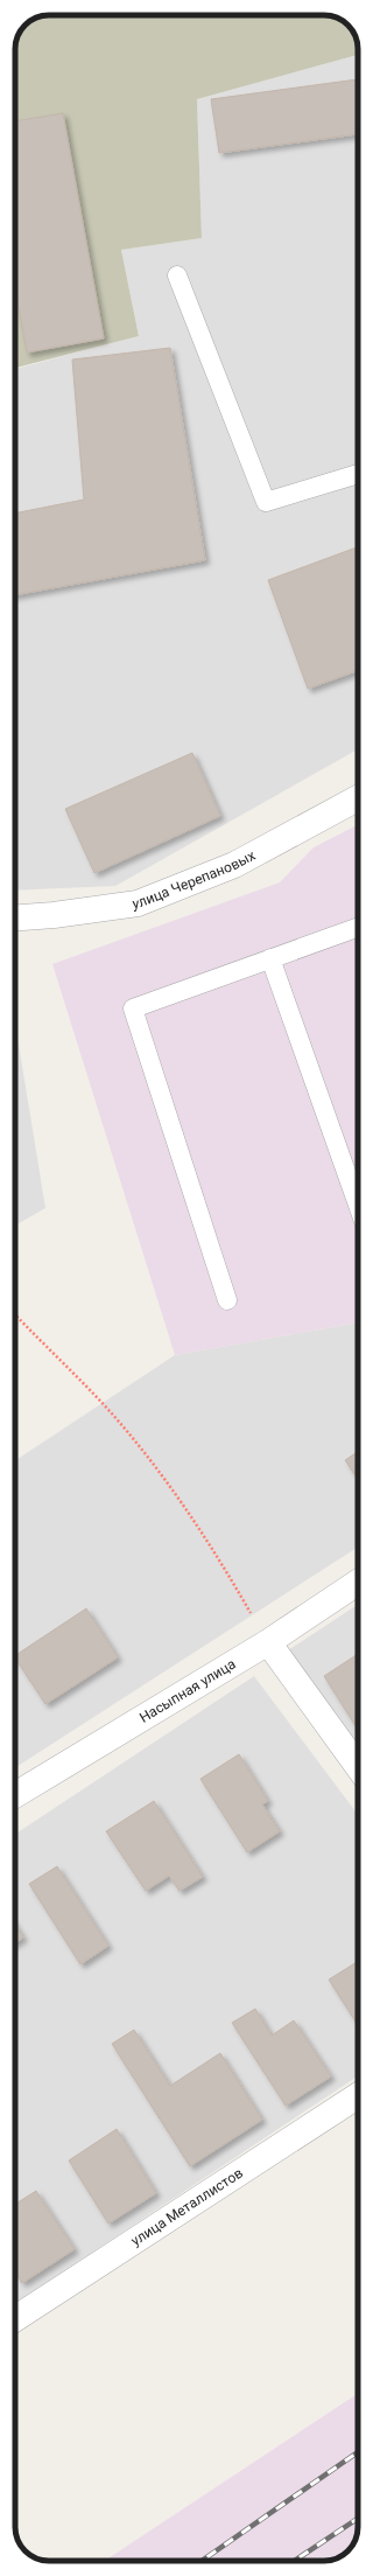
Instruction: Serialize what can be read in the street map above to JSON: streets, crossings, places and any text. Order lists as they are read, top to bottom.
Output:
{
  "streets": {
    "street": ["улица Черепановых", "Насыпная улица", "улица Металлистов"]
  }
}
